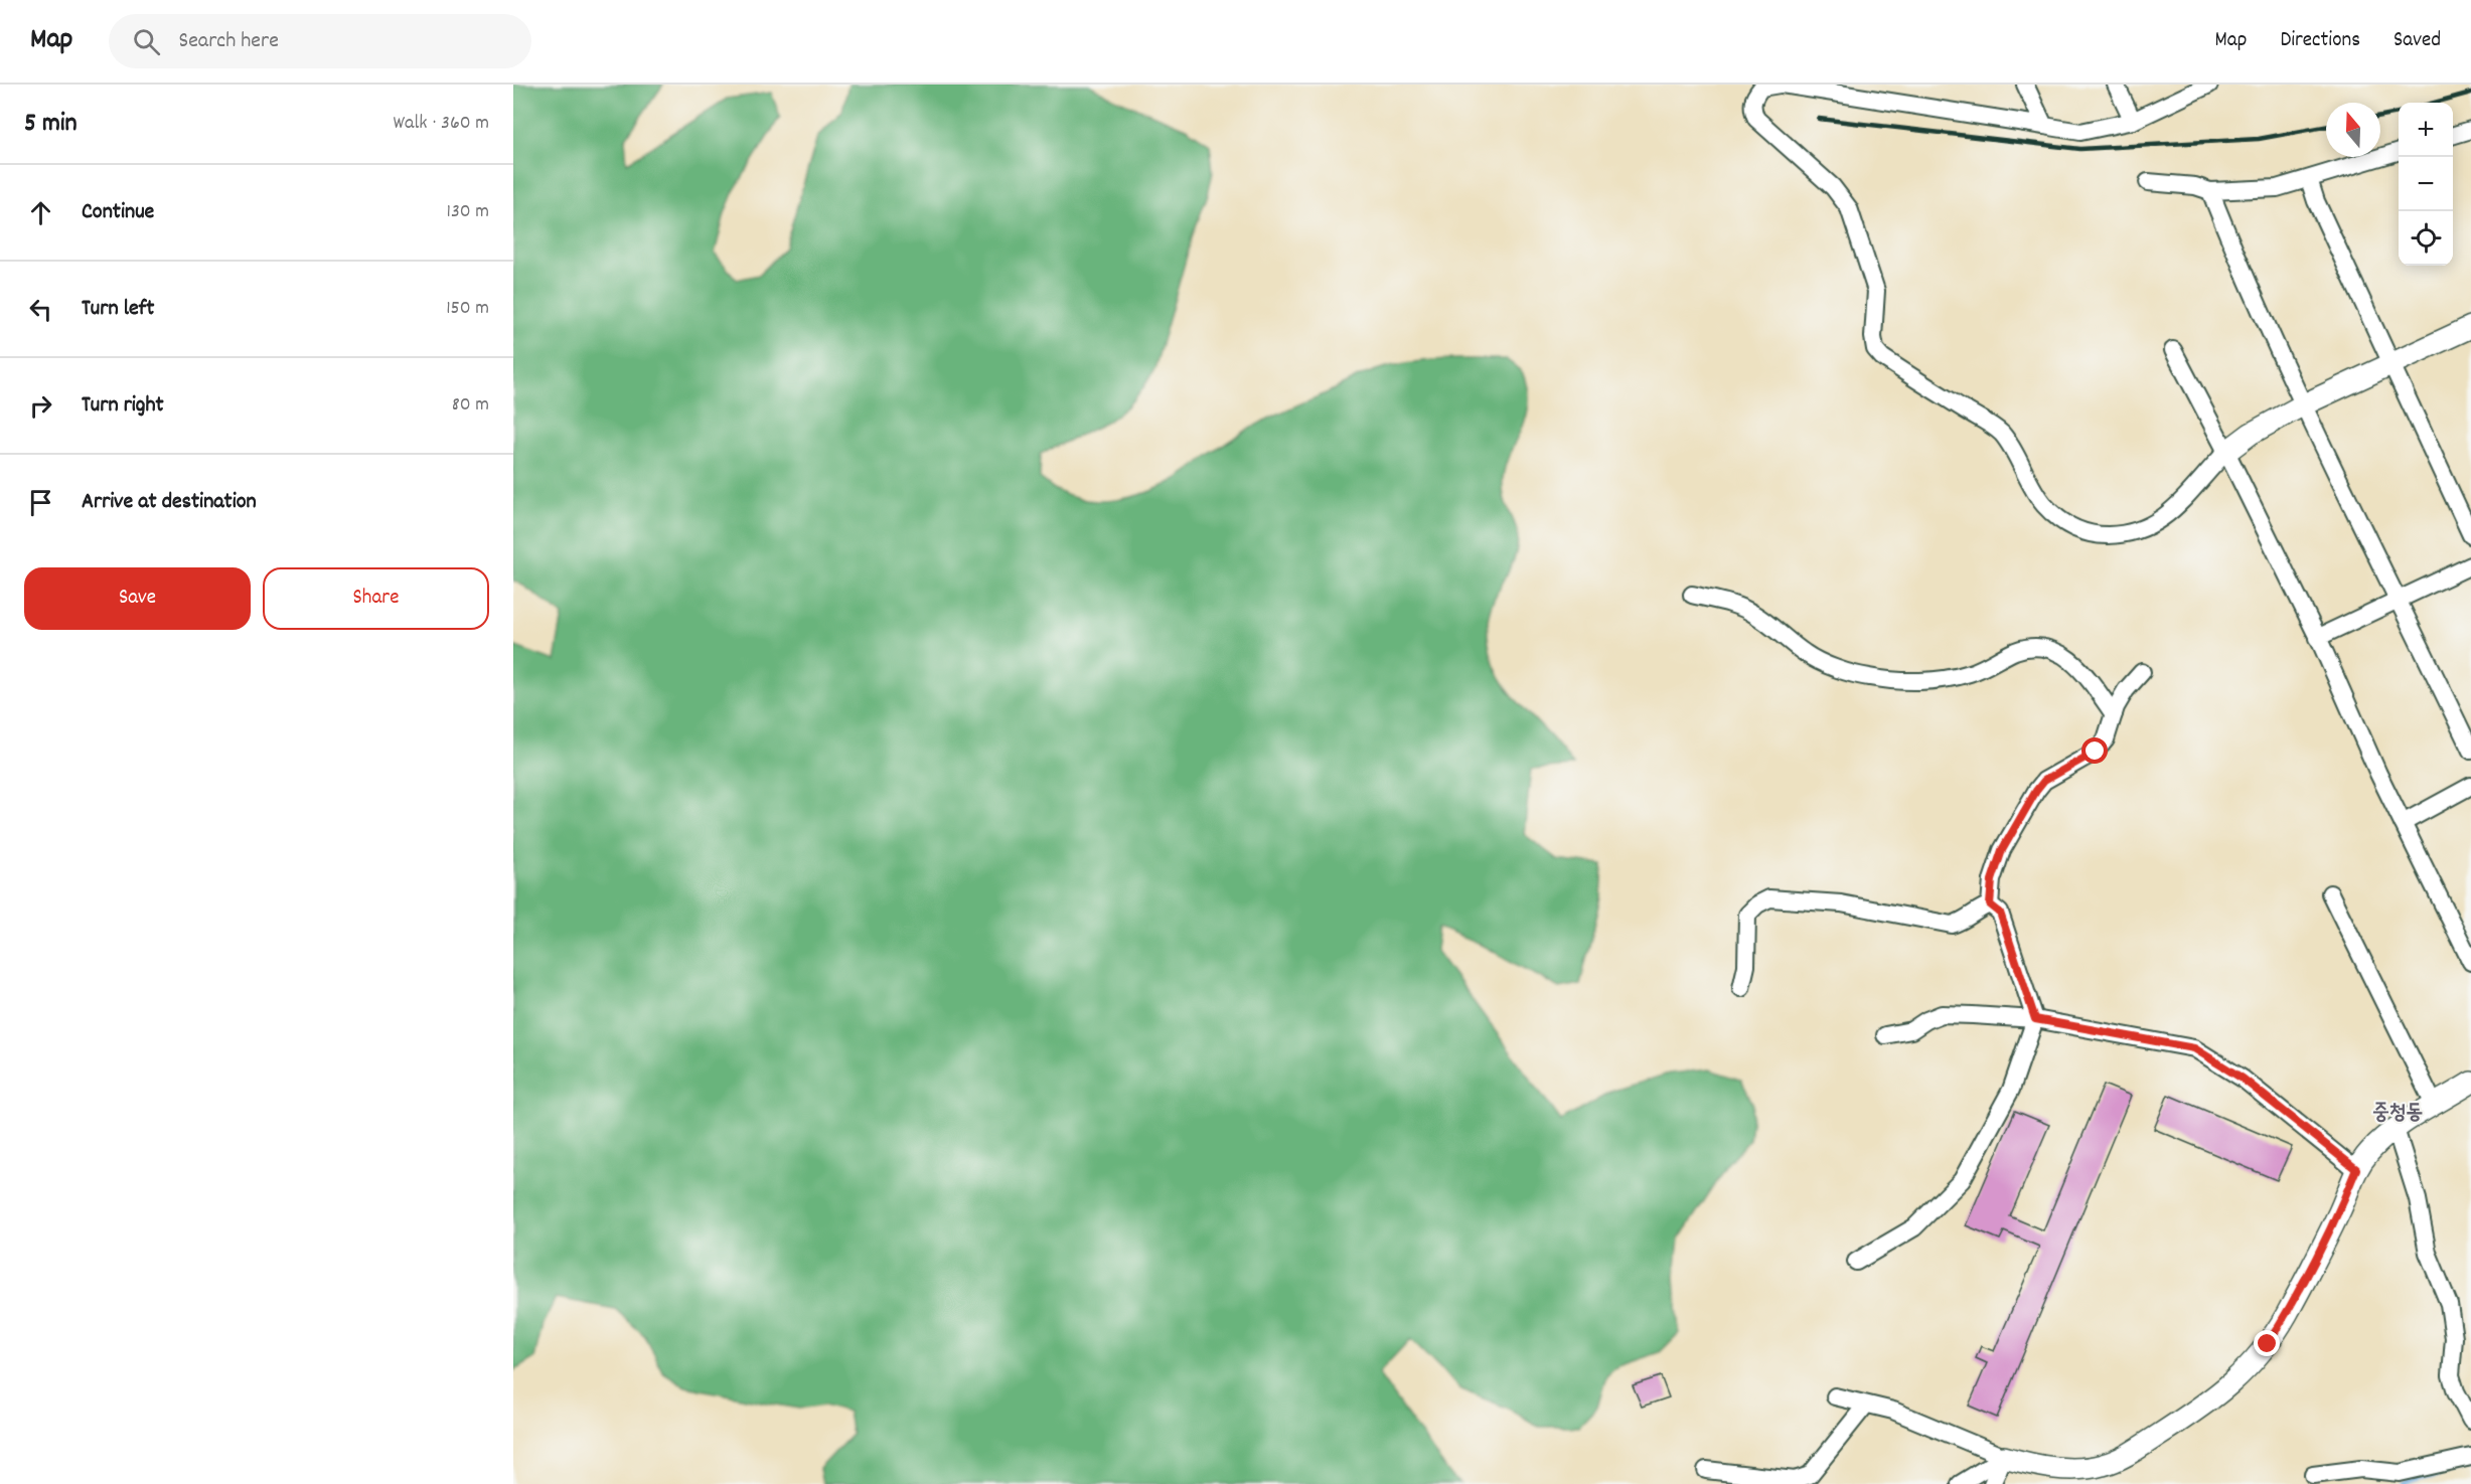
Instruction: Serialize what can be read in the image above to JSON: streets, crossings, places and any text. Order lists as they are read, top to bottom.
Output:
{
  "districts": ["중청동"],
  "north": "top",
  "page": {
    "header": "Map",
    "search": "Search here",
    "nav": ["Map", "Directions", "Saved"],
    "heading": ["5 min", "Walk · 360 m"],
    "map_buttons": ["+", "−"],
    "list": [
      ["Continue", "130 m"],
      ["Turn left", "150 m"],
      ["Turn right", "80 m"],
      "Arrive at destination"
    ],
    "buttons": ["Save", "Share"]
  }
}
